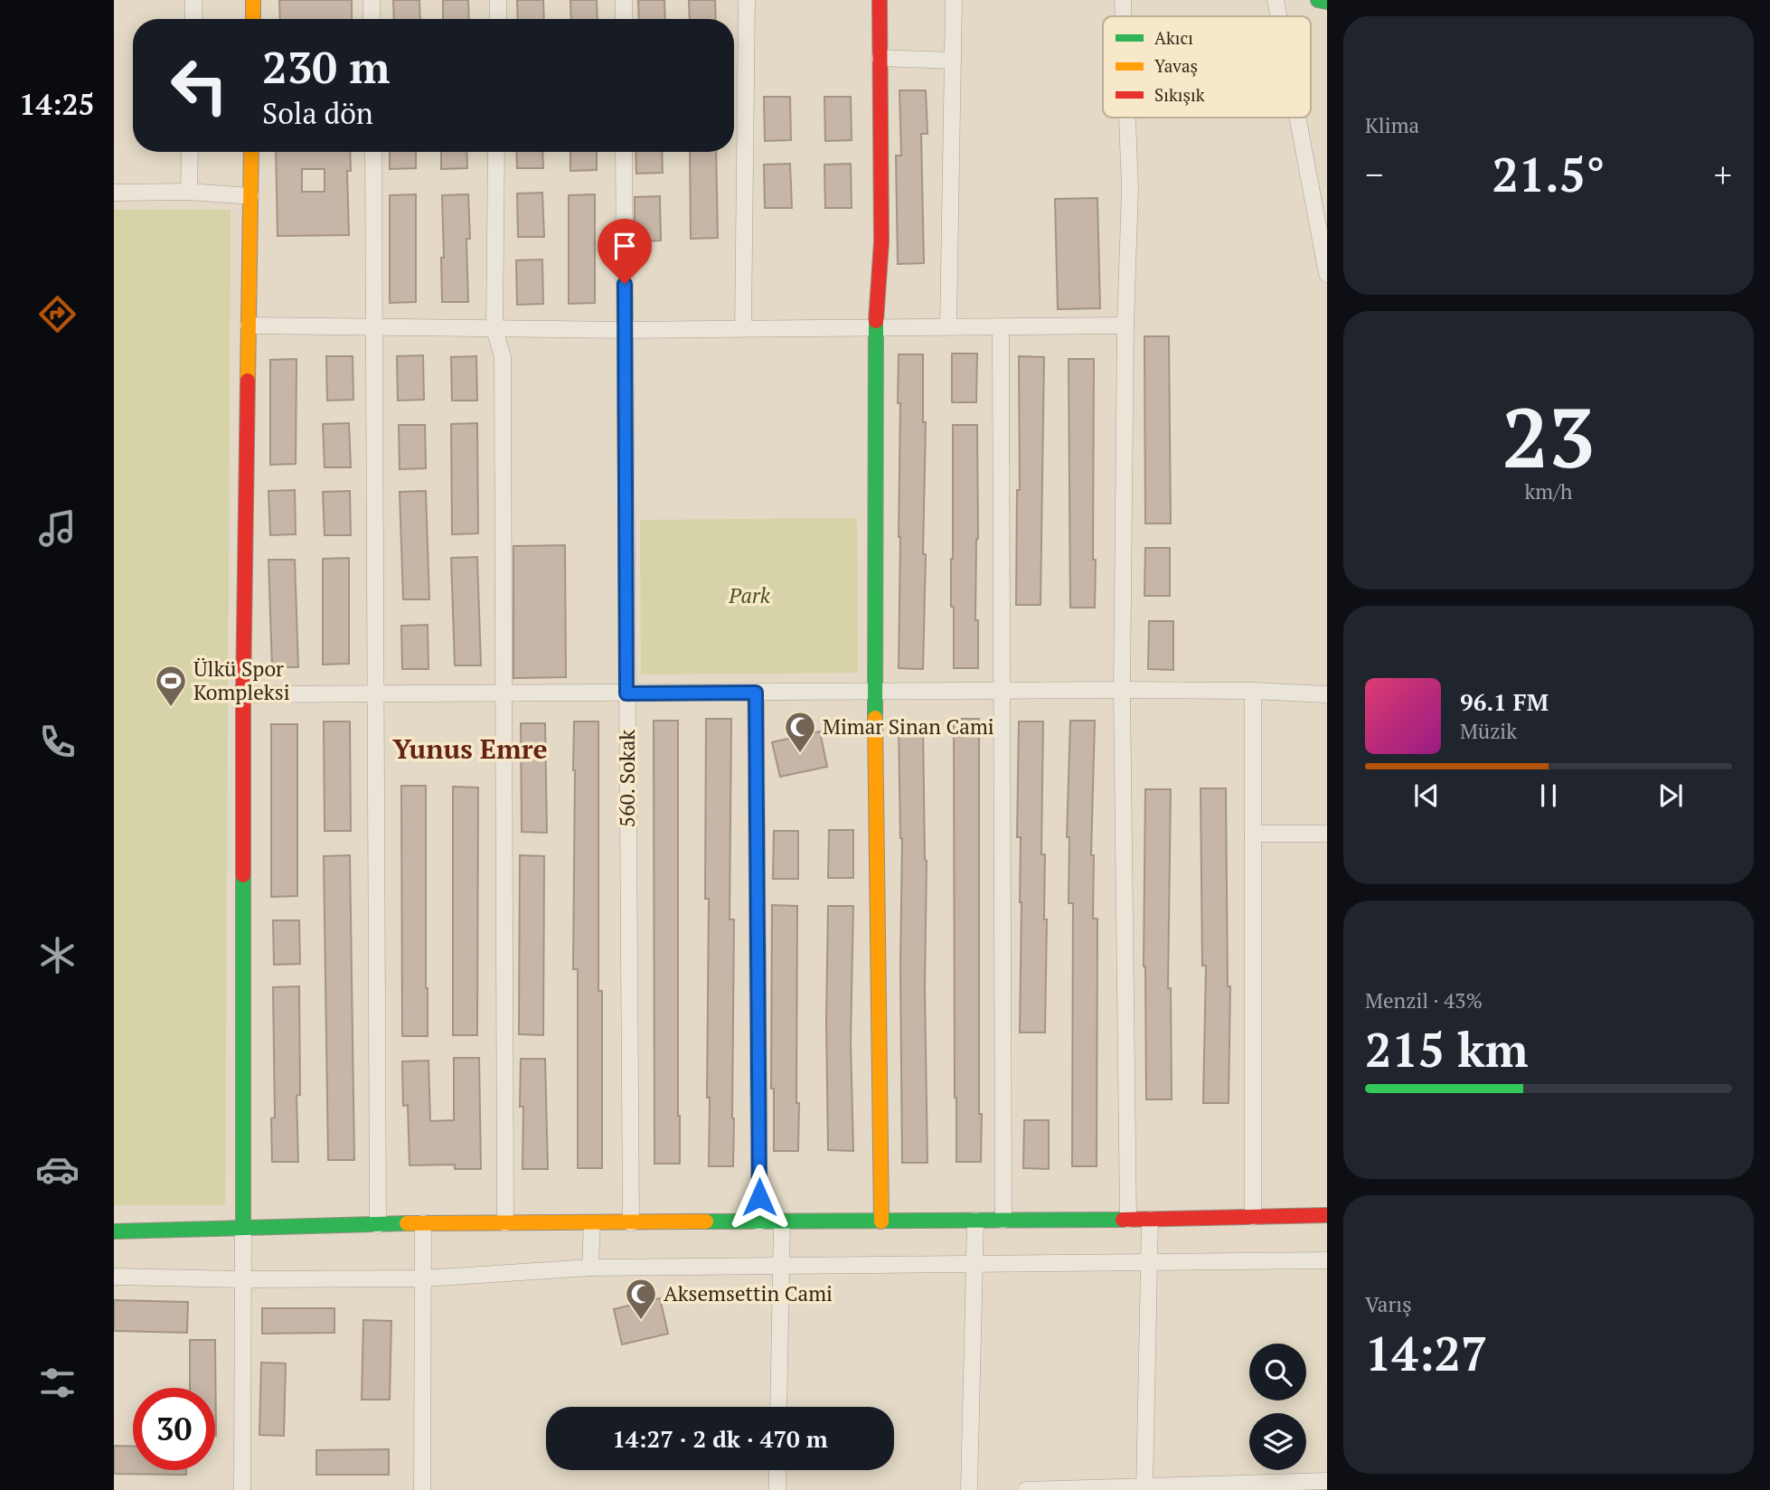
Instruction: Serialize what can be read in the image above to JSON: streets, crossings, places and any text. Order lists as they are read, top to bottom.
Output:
{
  "streets": {
    "street": ["560. Sokak"]
  },
  "districts": ["Yunus Emre"],
  "parks": ["Park"],
  "places": {
    "sports": ["Ülkü Spor Kompleksi"],
    "mosque": ["Mimar Sinan Cami", "Aksemsettin Cami"]
  },
  "legend": ["Akıcı", "Yavaş", "Sıkışık"],
  "page": {
    "tabs": "14:25",
    "tile": [
      "Klima",
      ["23", "km/h"],
      ["Menzil · 43%", "215 km"],
      ["Varış", "14:27"]
    ],
    "turn": ["230 m", "Sola dön"],
    "heat": ["−", "21.5°", "+"],
    "song": ["96.1 FM", "Müzik"],
    "limit": "30",
    "trip": "14:27 · 2 dk · 470 m"
  }
}
